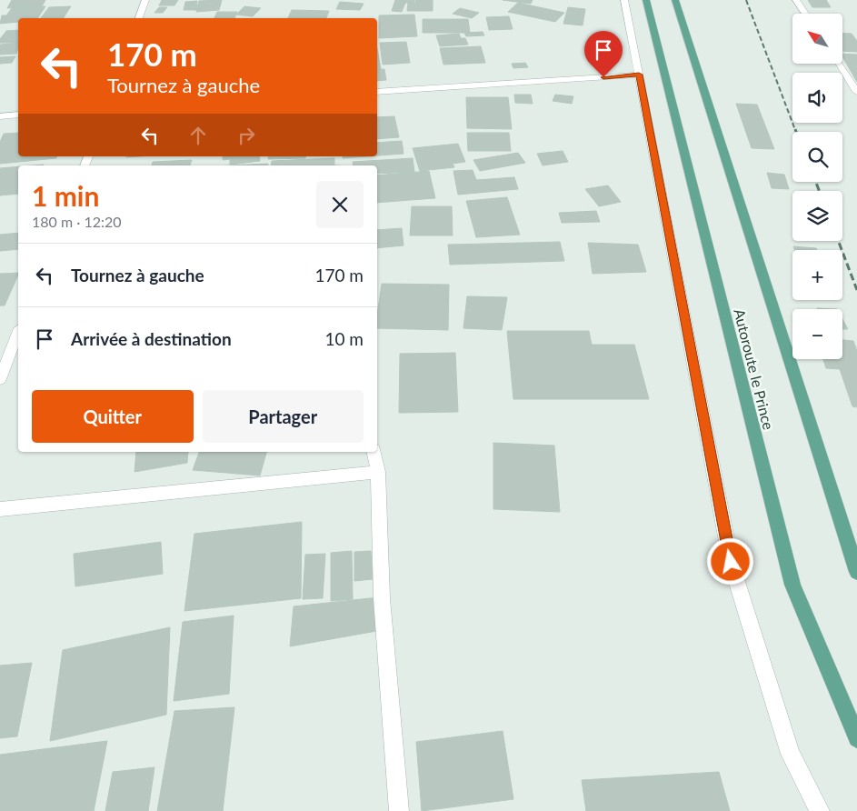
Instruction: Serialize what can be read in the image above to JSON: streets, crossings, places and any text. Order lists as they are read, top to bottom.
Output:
{
  "streets": {
    "main road": ["Autoroute le Prince"]
  },
  "north": "top left",
  "page": {
    "map_buttons": ["+", "−"],
    "turn": ["170 m", "Tournez à gauche"],
    "heading": ["1 min", "180 m · 12:20"],
    "list": [
      {
        "name": "Tournez à gauche",
        "value": "170 m"
      },
      {
        "name": "Arrivée à destination",
        "value": "10 m"
      }
    ],
    "buttons": ["Quitter", "Partager"]
  }
}
